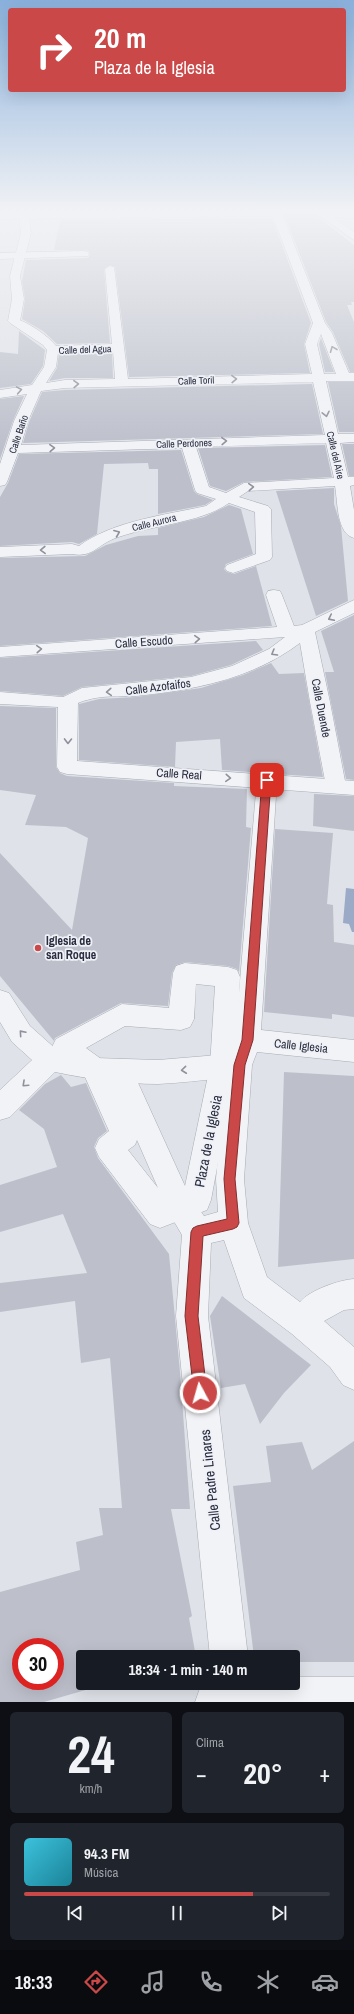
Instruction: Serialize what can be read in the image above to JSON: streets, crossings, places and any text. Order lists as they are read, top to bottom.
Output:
{
  "streets": {
    "street": [
      "Calle del Agua",
      "Calle Toril",
      "Calle Baño",
      "Calle Perdones",
      "Calle del Aire",
      "Calle Aurora",
      "Calle Escudo",
      "Calle Azofaifos",
      "Calle Duende",
      "Calle Real",
      "Calle Iglesia",
      "Plaza de la Iglesia",
      "Calle Padre Linares"
    ]
  },
  "crossings": [
    ["Calle del Agua", "Calle Toril"],
    ["Calle del Agua", "Calle Baño"],
    ["Calle Toril", "Calle Baño"],
    ["Calle Toril", "Calle del Aire"],
    ["Calle Baño", "Calle Perdones"],
    ["Calle Perdones", "Calle del Aire"],
    ["Calle del Aire", "Calle Aurora"],
    ["Calle Escudo", "Calle Azofaifos"],
    ["Calle Escudo", "Calle Duende"],
    ["Calle Azofaifos", "Calle Duende"],
    ["Calle Azofaifos", "Calle Real"],
    ["Calle Duende", "Calle Real"],
    ["Calle Iglesia", "Plaza de la Iglesia"],
    ["Plaza de la Iglesia", "Calle Padre Linares"]
  ],
  "one_way": [
    "Calle Toril",
    "Calle Perdones",
    "Calle Aurora",
    "Calle Real",
    "Calle Iglesia"
  ],
  "places": ["Iglesia de san Roque"],
  "page": {
    "turn": ["20 m", "Plaza de la Iglesia"],
    "limit": "30",
    "trip": "18:34 · 1 min · 140 m",
    "tile": [
      ["24", "km/h"],
      "Clima"
    ],
    "heat": ["−", "20°", "+"],
    "song": ["94.3 FM", "Música"],
    "tabs": "18:33"
  }
}
